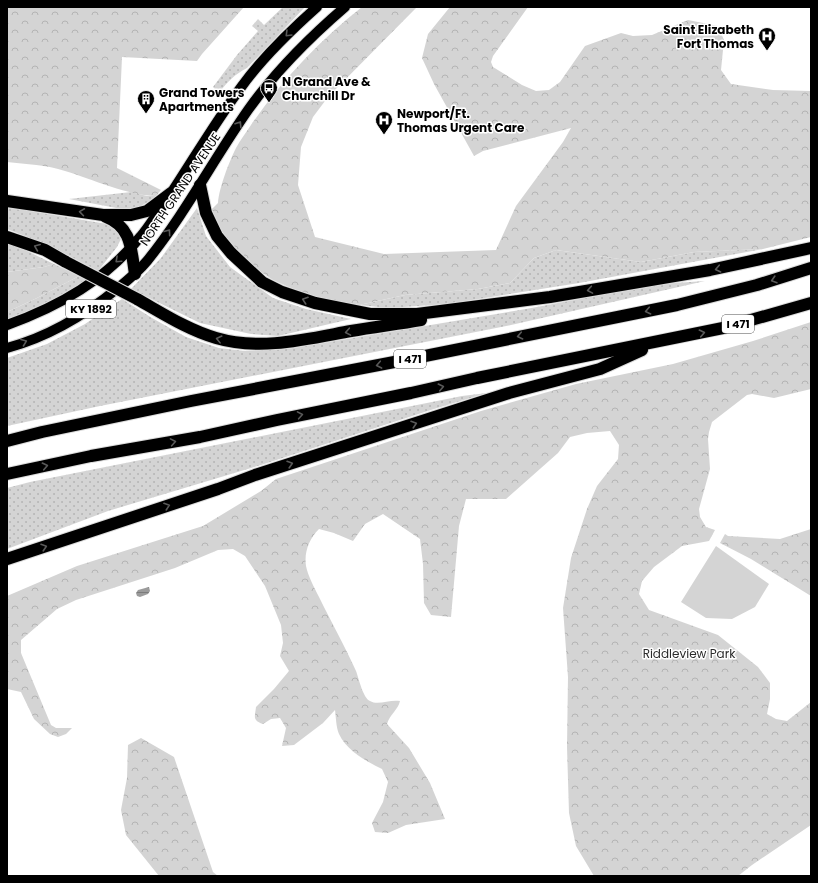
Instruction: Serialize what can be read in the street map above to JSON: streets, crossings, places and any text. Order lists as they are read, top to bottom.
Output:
{
  "streets": {
    "highway": ["I 471"],
    "main road": ["NORTH GRAND AVENUE", "KY 1892"]
  },
  "parks": ["Riddleview Park"],
  "places": {
    "hospital": ["Saint Elizabeth Fort Thomas", "Newport/Ft. Thomas Urgent Care"],
    "bus stop": ["N Grand Ave & Churchill Dr"],
    "building": ["Grand Towers Apartments"]
  }
}
